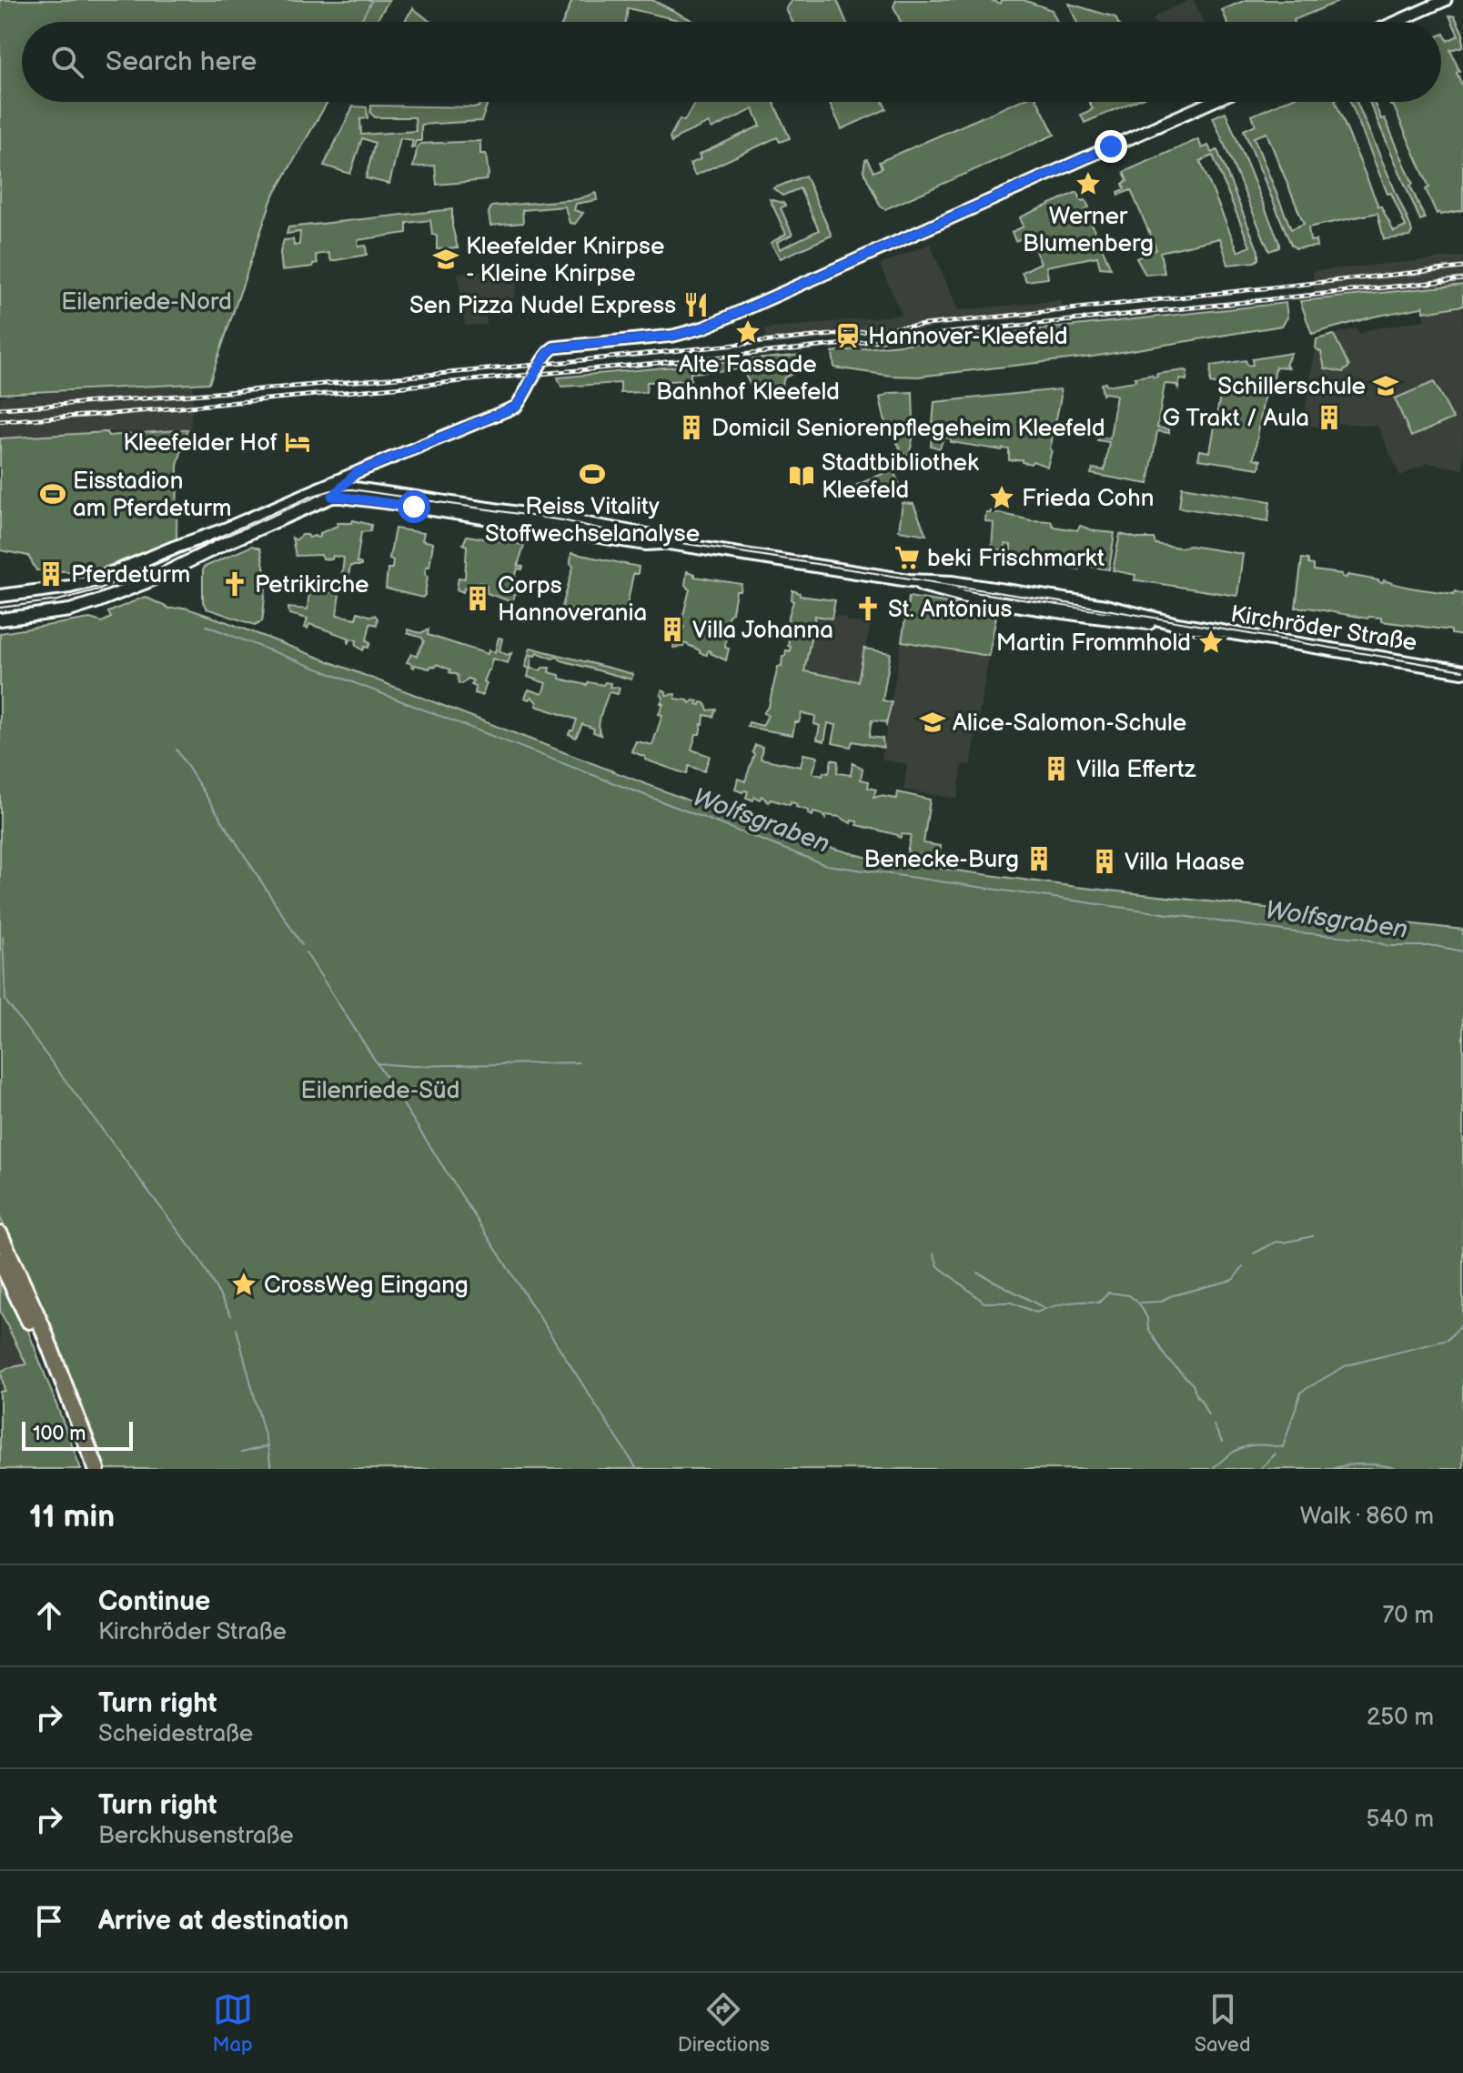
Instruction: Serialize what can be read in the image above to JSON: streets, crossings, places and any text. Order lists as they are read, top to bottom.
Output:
{
  "streets": {
    "main road": ["Kirchröder Straße"]
  },
  "water": ["Wolfsgraben"],
  "parks": ["Eilenriede-Nord", "Eilenriede-Süd"],
  "places": {
    "place": [
      "Werner Blumenberg",
      "Alte Fassade Bahnhof Kleefeld",
      "Frieda Cohn",
      "Martin Frommhold",
      "CrossWeg Eingang"
    ],
    "school or university": ["Kleefelder Knirpse - Kleine Knirpse", "Schillerschule", "Alice-Salomon-Schule"],
    "restaurant": ["Sen Pizza Nudel Express"],
    "station": ["Hannover-Kleefeld"],
    "building": [
      "G Trakt / Aula",
      "Domicil Seniorenpflegeheim Kleefeld",
      "Pferdeturm",
      "Corps Hannoverania",
      "Villa Johanna",
      "Villa Effertz",
      "Benecke-Burg",
      "Villa Haase"
    ],
    "hotel": ["Kleefelder Hof"],
    "sports": ["Reiss Vitality Stoffwechselanalyse", "Eisstadion am Pferdeturm"],
    "library": ["Stadtbibliothek Kleefeld"],
    "supermarket": ["beki Frischmarkt"],
    "church": ["Petrikirche", "St. Antonius"]
  },
  "scale_bar": "100 m",
  "page": {
    "search": "Search here",
    "scale": "100 m",
    "heading": ["11 min", "Walk · 860 m"],
    "list": [
      ["Continue", "Kirchröder Straße", "70 m"],
      ["Turn right", "Scheidestraße", "250 m"],
      ["Turn right", "Berckhusenstraße", "540 m"],
      "Arrive at destination"
    ],
    "nav": ["Map", "Directions", "Saved"]
  }
}
